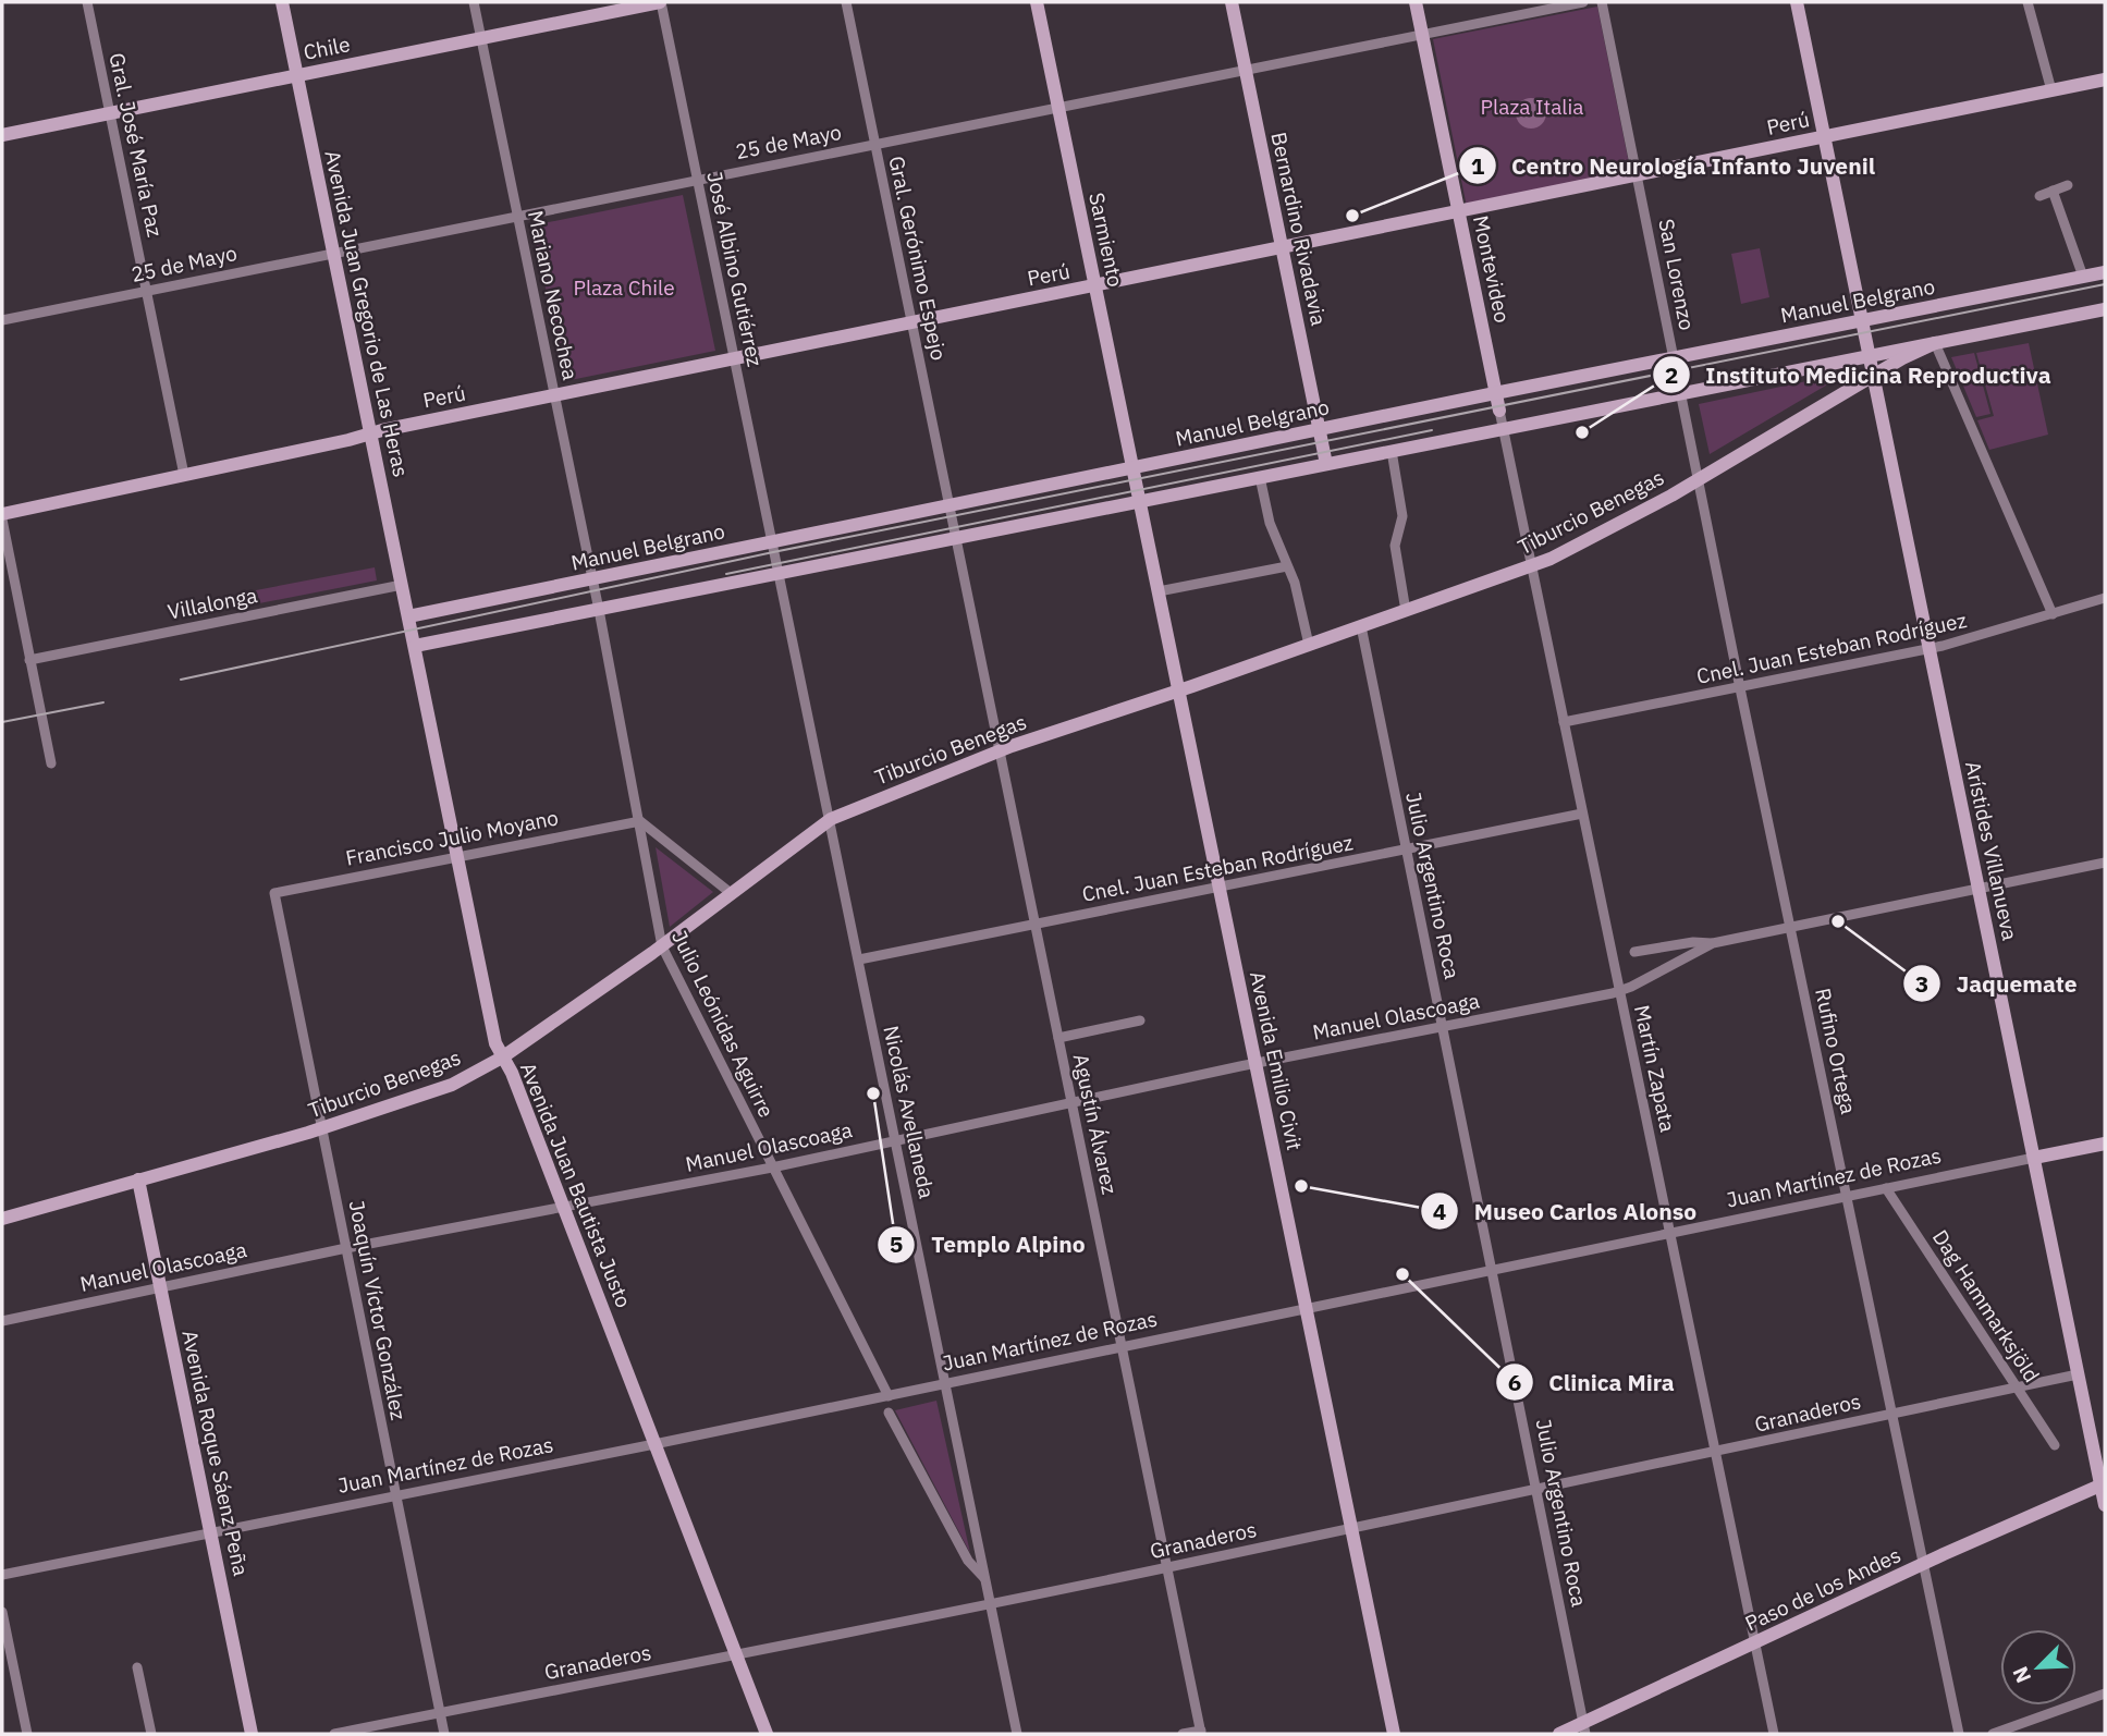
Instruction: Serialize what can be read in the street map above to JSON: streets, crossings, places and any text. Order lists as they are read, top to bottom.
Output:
{
  "streets": {
    "street": [
      "Chile",
      "Perú",
      "25 de Mayo",
      "Gral. José María Paz",
      "Bernardino Rivadavia",
      "Sarmiento",
      "Gral. Gerónimo Espejo",
      "José Albino Gutiérrez",
      "Montevideo",
      "San Lorenzo",
      "Mariano Necochea",
      "Manuel Belgrano",
      "Avenida Juan Gregorio de Las Heras",
      "Tiburcio Benegas",
      "Villalonga",
      "Cnel. Juan Esteban Rodríguez",
      "Francisco Julio Moyano",
      "Arístides Villanueva",
      "Julio Argentino Roca",
      "Manuel Olascoaga",
      "Julio Leónidas Aguirre",
      "Rufino Ortega",
      "Avenida Emilio Civit",
      "Martín Zapata",
      "Nicolás Avellaneda",
      "Agustín Álvarez",
      "Juan Martínez de Rozas",
      "Avenida Juan Bautista Justo",
      "Dag Hammarksjöld",
      "Joaquín Víctor González",
      "Granaderos",
      "Avenida Roque Sáenz Peña",
      "Paso de los Andes"
    ]
  },
  "crossings": [
    ["Chile", "Gral. José María Paz"],
    ["Chile", "José Albino Gutiérrez"],
    ["Chile", "Mariano Necochea"],
    ["Chile", "Avenida Juan Gregorio de Las Heras"],
    ["Perú", "Gral. José María Paz"],
    ["Perú", "Bernardino Rivadavia"],
    ["Perú", "Sarmiento"],
    ["Perú", "Gral. Gerónimo Espejo"],
    ["Perú", "José Albino Gutiérrez"],
    ["Perú", "Montevideo"],
    ["Perú", "San Lorenzo"],
    ["Perú", "Mariano Necochea"],
    ["Perú", "Avenida Juan Gregorio de Las Heras"],
    ["Perú", "Arístides Villanueva"],
    ["25 de Mayo", "Gral. José María Paz"],
    ["25 de Mayo", "Bernardino Rivadavia"],
    ["25 de Mayo", "Sarmiento"],
    ["25 de Mayo", "Gral. Gerónimo Espejo"],
    ["25 de Mayo", "José Albino Gutiérrez"],
    ["25 de Mayo", "Montevideo"],
    ["25 de Mayo", "Mariano Necochea"],
    ["25 de Mayo", "Avenida Juan Gregorio de Las Heras"],
    ["Bernardino Rivadavia", "Manuel Belgrano"],
    ["Sarmiento", "Manuel Belgrano"],
    ["Sarmiento", "Avenida Emilio Civit"],
    ["Gral. Gerónimo Espejo", "Manuel Belgrano"],
    ["Gral. Gerónimo Espejo", "Agustín Álvarez"],
    ["José Albino Gutiérrez", "Manuel Belgrano"],
    ["José Albino Gutiérrez", "Nicolás Avellaneda"],
    ["Montevideo", "Manuel Belgrano"],
    ["Montevideo", "Martín Zapata"],
    ["San Lorenzo", "Manuel Belgrano"],
    ["San Lorenzo", "Rufino Ortega"],
    ["Mariano Necochea", "Manuel Belgrano"],
    ["Mariano Necochea", "Julio Leónidas Aguirre"],
    ["Manuel Belgrano", "Avenida Juan Gregorio de Las Heras"],
    ["Manuel Belgrano", "Arístides Villanueva"],
    ["Manuel Belgrano", "Nicolás Avellaneda"],
    ["Avenida Juan Gregorio de Las Heras", "Villalonga"],
    ["Avenida Juan Gregorio de Las Heras", "Avenida Juan Bautista Justo"],
    ["Tiburcio Benegas", "Arístides Villanueva"],
    ["Tiburcio Benegas", "Julio Argentino Roca"],
    ["Tiburcio Benegas", "Julio Leónidas Aguirre"],
    ["Tiburcio Benegas", "Rufino Ortega"],
    ["Tiburcio Benegas", "Avenida Emilio Civit"],
    ["Tiburcio Benegas", "Martín Zapata"],
    ["Tiburcio Benegas", "Nicolás Avellaneda"],
    ["Tiburcio Benegas", "Agustín Álvarez"],
    ["Tiburcio Benegas", "Avenida Juan Bautista Justo"],
    ["Tiburcio Benegas", "Joaquín Víctor González"],
    ["Tiburcio Benegas", "Avenida Roque Sáenz Peña"],
    ["Cnel. Juan Esteban Rodríguez", "Arístides Villanueva"],
    ["Cnel. Juan Esteban Rodríguez", "Julio Argentino Roca"],
    ["Cnel. Juan Esteban Rodríguez", "Rufino Ortega"],
    ["Cnel. Juan Esteban Rodríguez", "Avenida Emilio Civit"],
    ["Cnel. Juan Esteban Rodríguez", "Martín Zapata"],
    ["Cnel. Juan Esteban Rodríguez", "Nicolás Avellaneda"],
    ["Cnel. Juan Esteban Rodríguez", "Agustín Álvarez"],
    ["Francisco Julio Moyano", "Julio Leónidas Aguirre"],
    ["Francisco Julio Moyano", "Avenida Juan Bautista Justo"],
    ["Francisco Julio Moyano", "Joaquín Víctor González"],
    ["Arístides Villanueva", "Manuel Olascoaga"],
    ["Arístides Villanueva", "Juan Martínez de Rozas"],
    ["Arístides Villanueva", "Granaderos"],
    ["Arístides Villanueva", "Paso de los Andes"],
    ["Julio Argentino Roca", "Manuel Olascoaga"],
    ["Julio Argentino Roca", "Juan Martínez de Rozas"],
    ["Julio Argentino Roca", "Granaderos"],
    ["Julio Argentino Roca", "Paso de los Andes"],
    ["Manuel Olascoaga", "Julio Leónidas Aguirre"],
    ["Manuel Olascoaga", "Rufino Ortega"],
    ["Manuel Olascoaga", "Avenida Emilio Civit"],
    ["Manuel Olascoaga", "Martín Zapata"],
    ["Manuel Olascoaga", "Nicolás Avellaneda"],
    ["Manuel Olascoaga", "Agustín Álvarez"],
    ["Manuel Olascoaga", "Avenida Juan Bautista Justo"],
    ["Manuel Olascoaga", "Joaquín Víctor González"],
    ["Manuel Olascoaga", "Avenida Roque Sáenz Peña"],
    ["Julio Leónidas Aguirre", "Juan Martínez de Rozas"],
    ["Rufino Ortega", "Juan Martínez de Rozas"],
    ["Rufino Ortega", "Granaderos"],
    ["Rufino Ortega", "Paso de los Andes"],
    ["Avenida Emilio Civit", "Juan Martínez de Rozas"],
    ["Avenida Emilio Civit", "Granaderos"],
    ["Martín Zapata", "Juan Martínez de Rozas"],
    ["Martín Zapata", "Granaderos"],
    ["Martín Zapata", "Paso de los Andes"],
    ["Nicolás Avellaneda", "Juan Martínez de Rozas"],
    ["Nicolás Avellaneda", "Granaderos"],
    ["Agustín Álvarez", "Juan Martínez de Rozas"],
    ["Agustín Álvarez", "Granaderos"],
    ["Juan Martínez de Rozas", "Avenida Juan Bautista Justo"],
    ["Juan Martínez de Rozas", "Dag Hammarksjöld"],
    ["Juan Martínez de Rozas", "Joaquín Víctor González"],
    ["Juan Martínez de Rozas", "Avenida Roque Sáenz Peña"],
    ["Avenida Juan Bautista Justo", "Granaderos"],
    ["Dag Hammarksjöld", "Granaderos"],
    ["Joaquín Víctor González", "Granaderos"]
  ],
  "parks": ["Plaza Italia", "Plaza Chile"],
  "places": [
    "Centro Neurología Infanto Juvenil",
    "Instituto Medicina Reproductiva",
    "Jaquemate",
    "Templo Alpino",
    "Museo Carlos Alonso",
    "Clinica Mira"
  ],
  "north": "bottom left"
}
